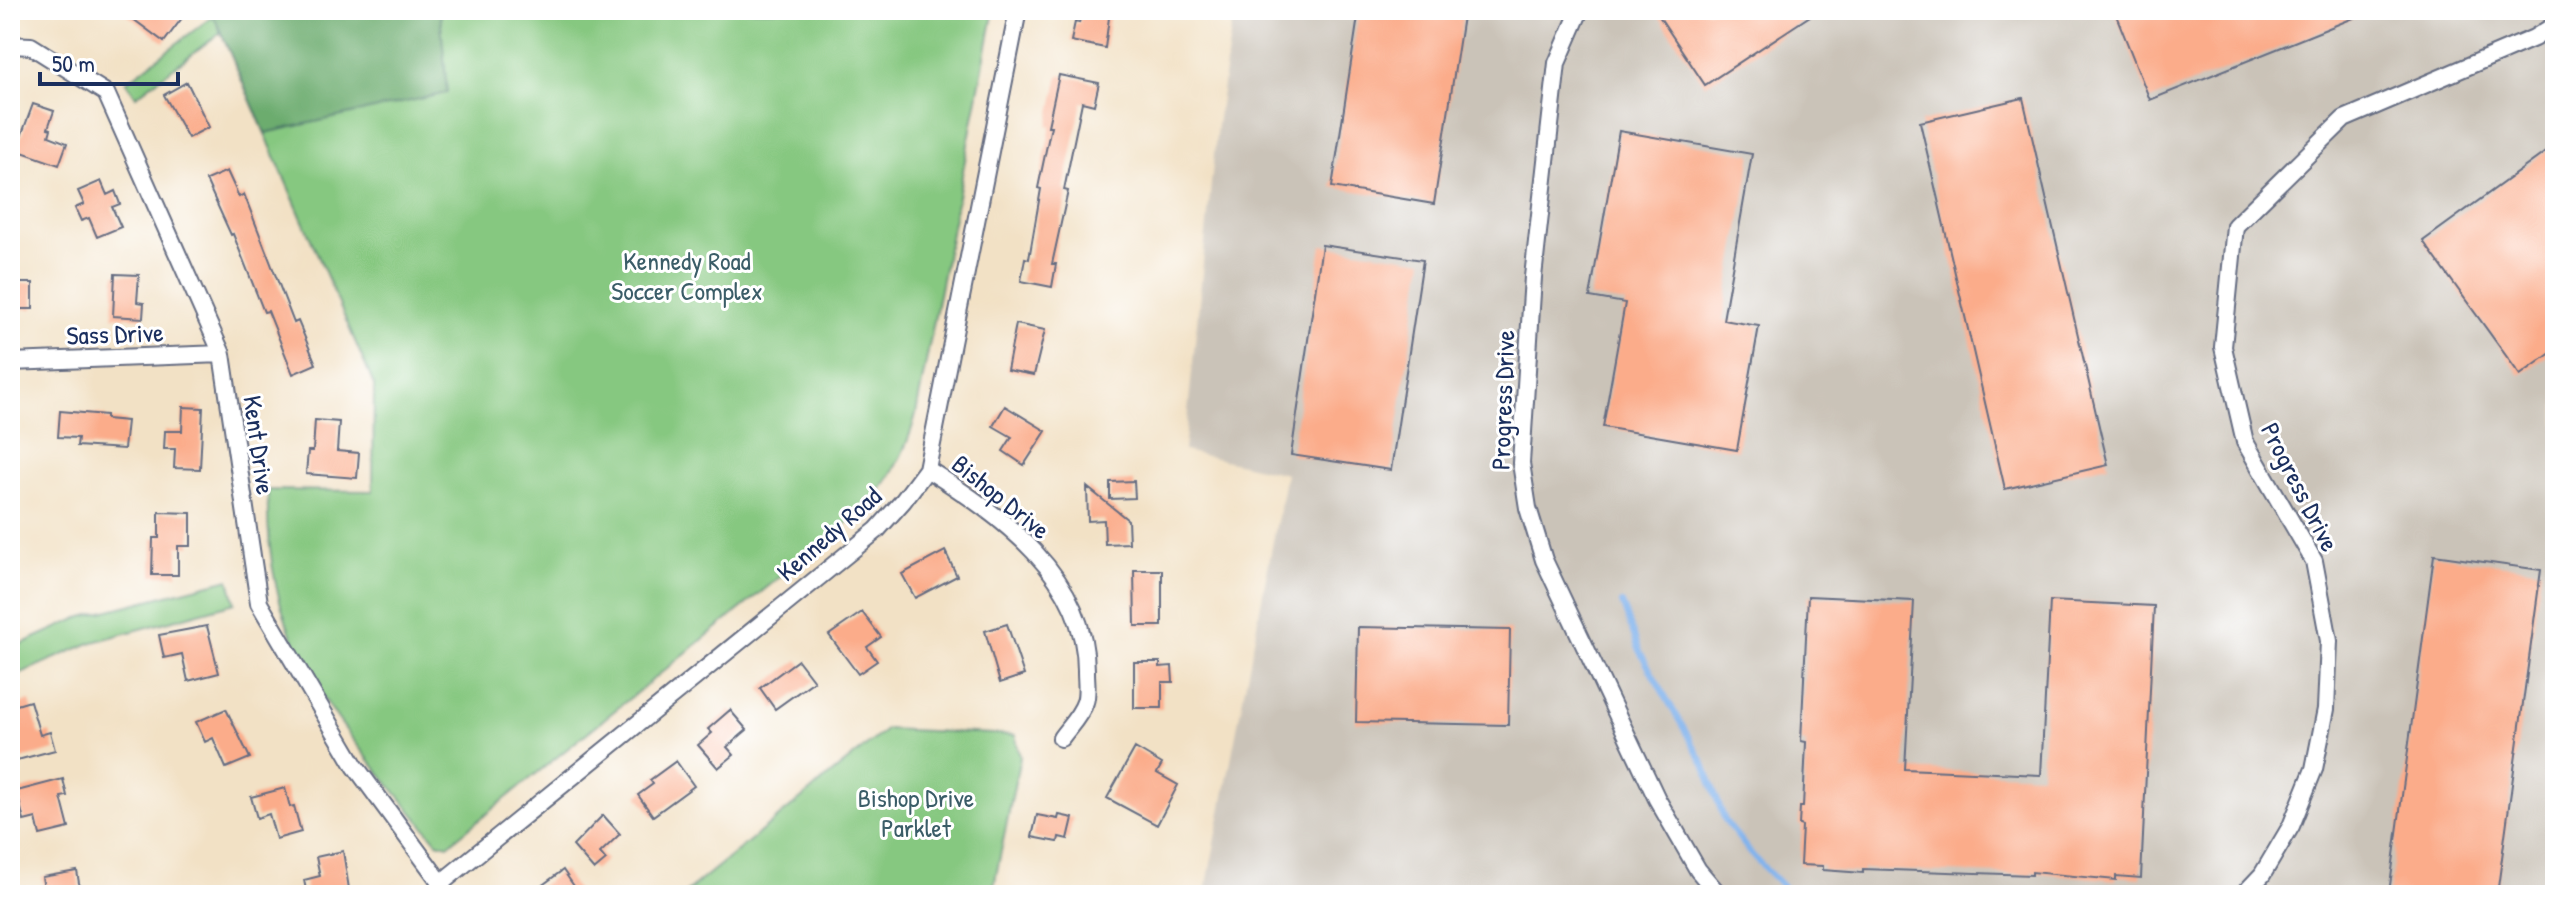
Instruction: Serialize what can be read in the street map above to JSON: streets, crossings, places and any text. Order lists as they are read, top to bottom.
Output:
{
  "streets": {
    "street": [
      "Sass Drive",
      "Progress Drive",
      "Kent Drive",
      "Bishop Drive",
      "Kennedy Road"
    ]
  },
  "crossings": [
    ["Sass Drive", "Kent Drive"],
    ["Kent Drive", "Kennedy Road"],
    ["Bishop Drive", "Kennedy Road"]
  ],
  "parks": ["Kennedy Road Soccer Complex", "Bishop Drive Parklet"],
  "scale_bar": "50 m"
}
